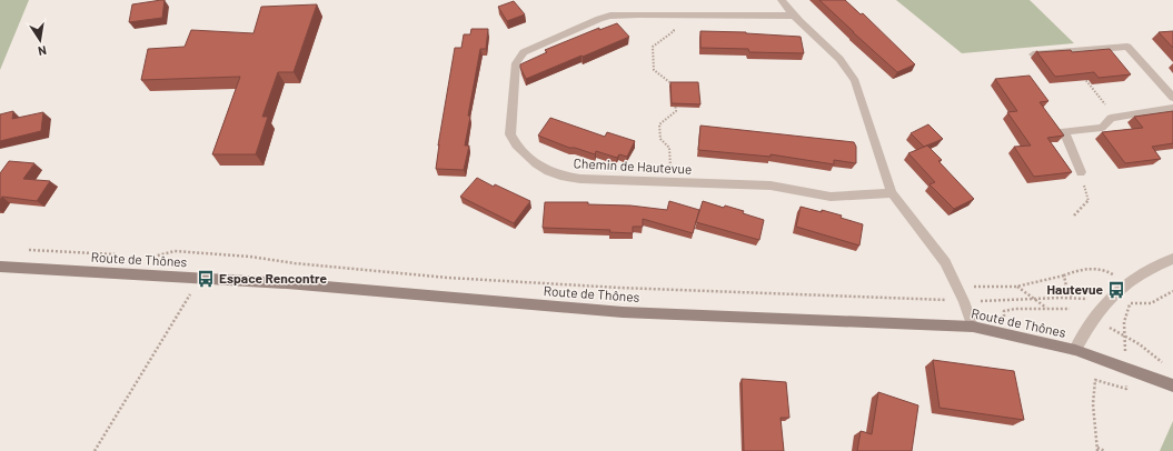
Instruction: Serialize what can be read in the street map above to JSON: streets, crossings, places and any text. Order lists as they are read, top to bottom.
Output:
{
  "streets": {
    "main road": ["Route de Thônes"],
    "street": ["Chemin de Hautevue"]
  },
  "places": {
    "bus stop": ["Espace Rencontre", "Hautevue"]
  },
  "north": "bottom"
}
